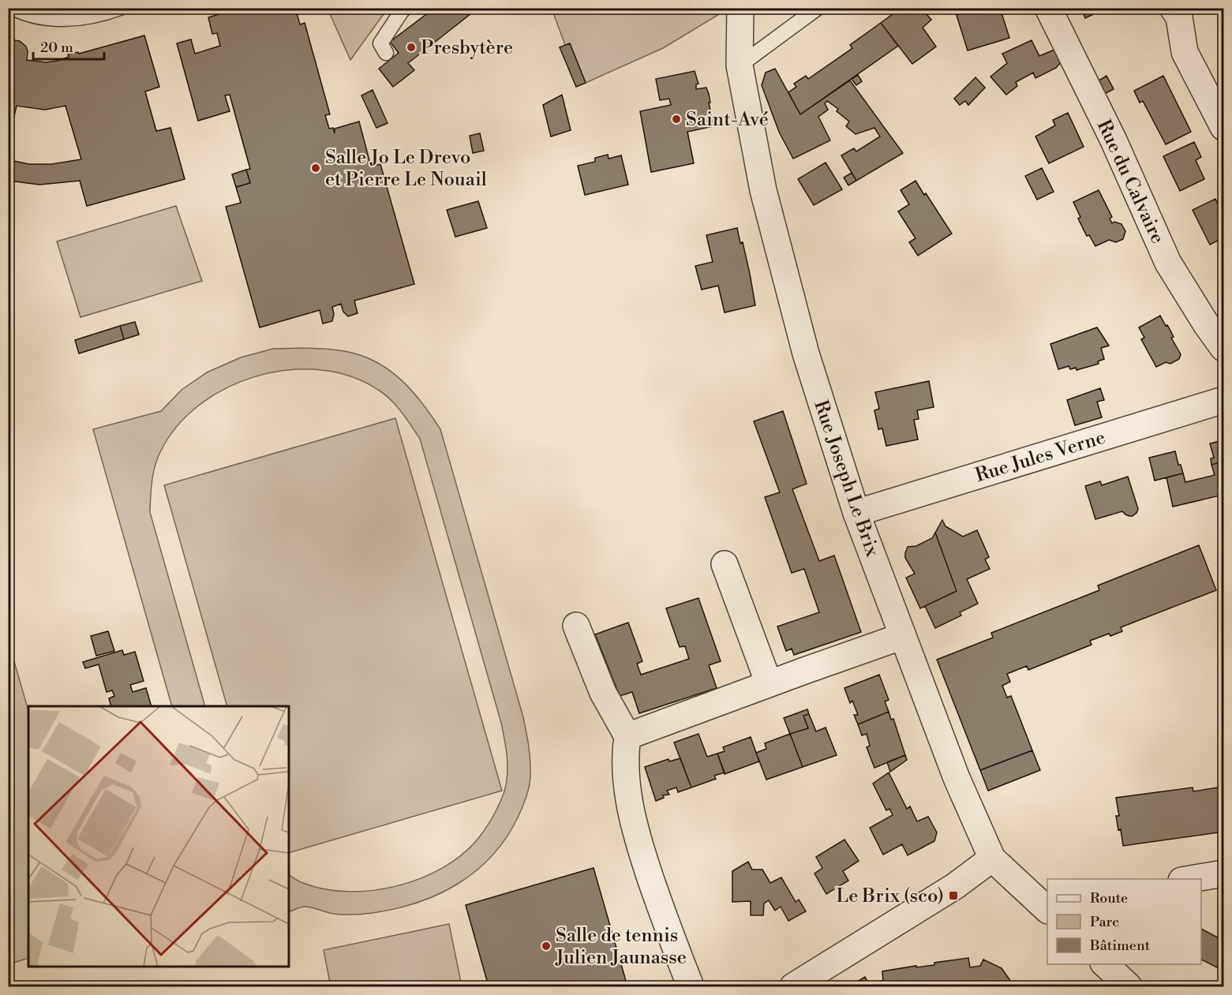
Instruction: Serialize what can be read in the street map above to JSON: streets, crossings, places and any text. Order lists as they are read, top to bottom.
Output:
{
  "streets": {
    "street": ["Rue du Calvaire", "Rue Jules Verne", "Rue Joseph Le Brix"]
  },
  "crossings": [
    ["Rue Jules Verne", "Rue Joseph Le Brix"]
  ],
  "places": {
    "other": [
      "Presbytère",
      "Saint-Avé",
      "Salle Jo Le Drevo et Pierre Le Nouail",
      "Salle de tennis Julien Jaunasse"
    ],
    "transit": ["Le Brix (sco)"]
  },
  "legend": ["Route", "Parc", "Bâtiment"],
  "scale_bar": "20 m"
}
